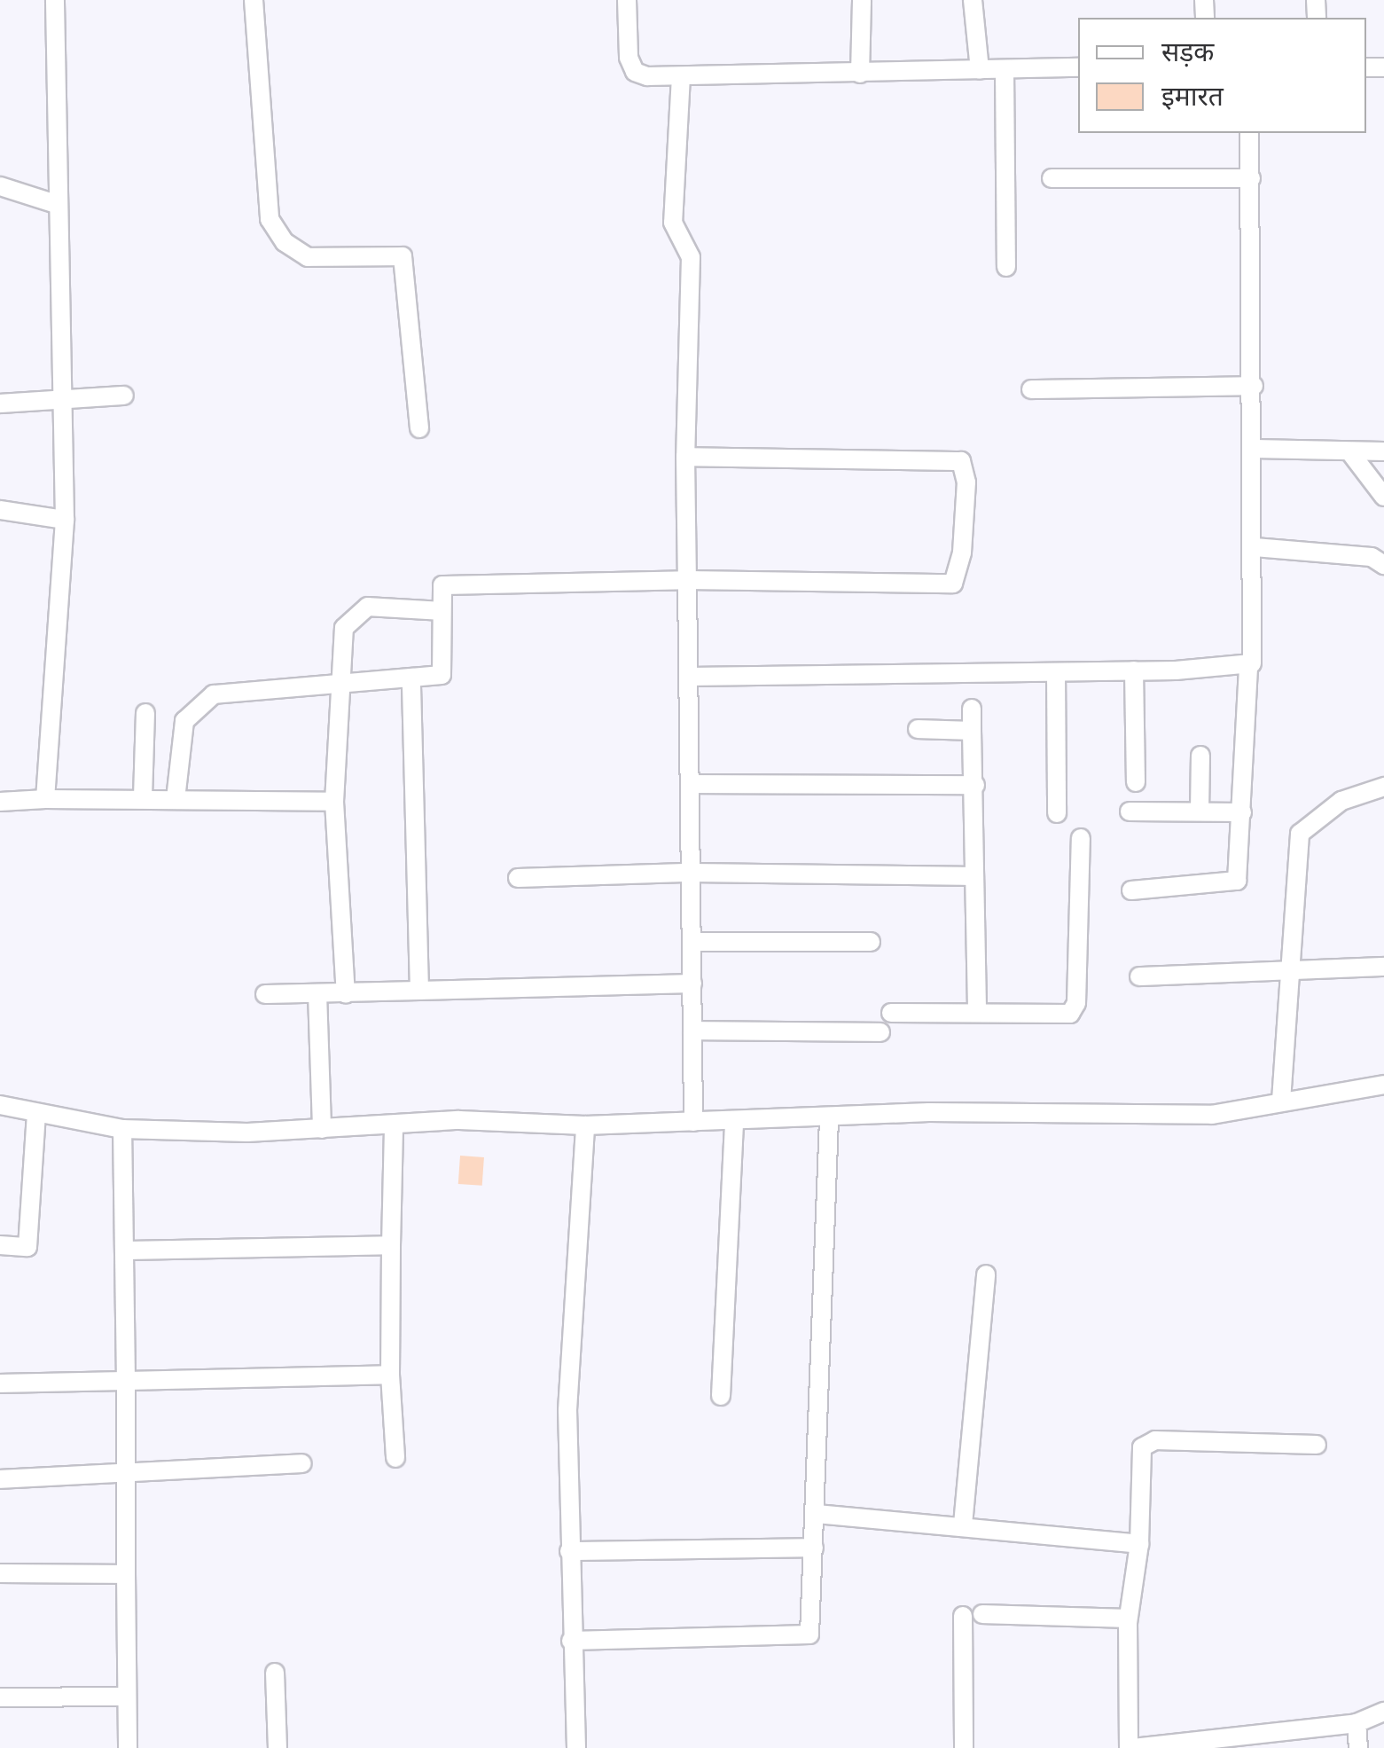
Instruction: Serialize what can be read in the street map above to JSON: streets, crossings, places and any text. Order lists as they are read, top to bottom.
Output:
{
  "legend": ["सड़क", "इमारत"]
}
